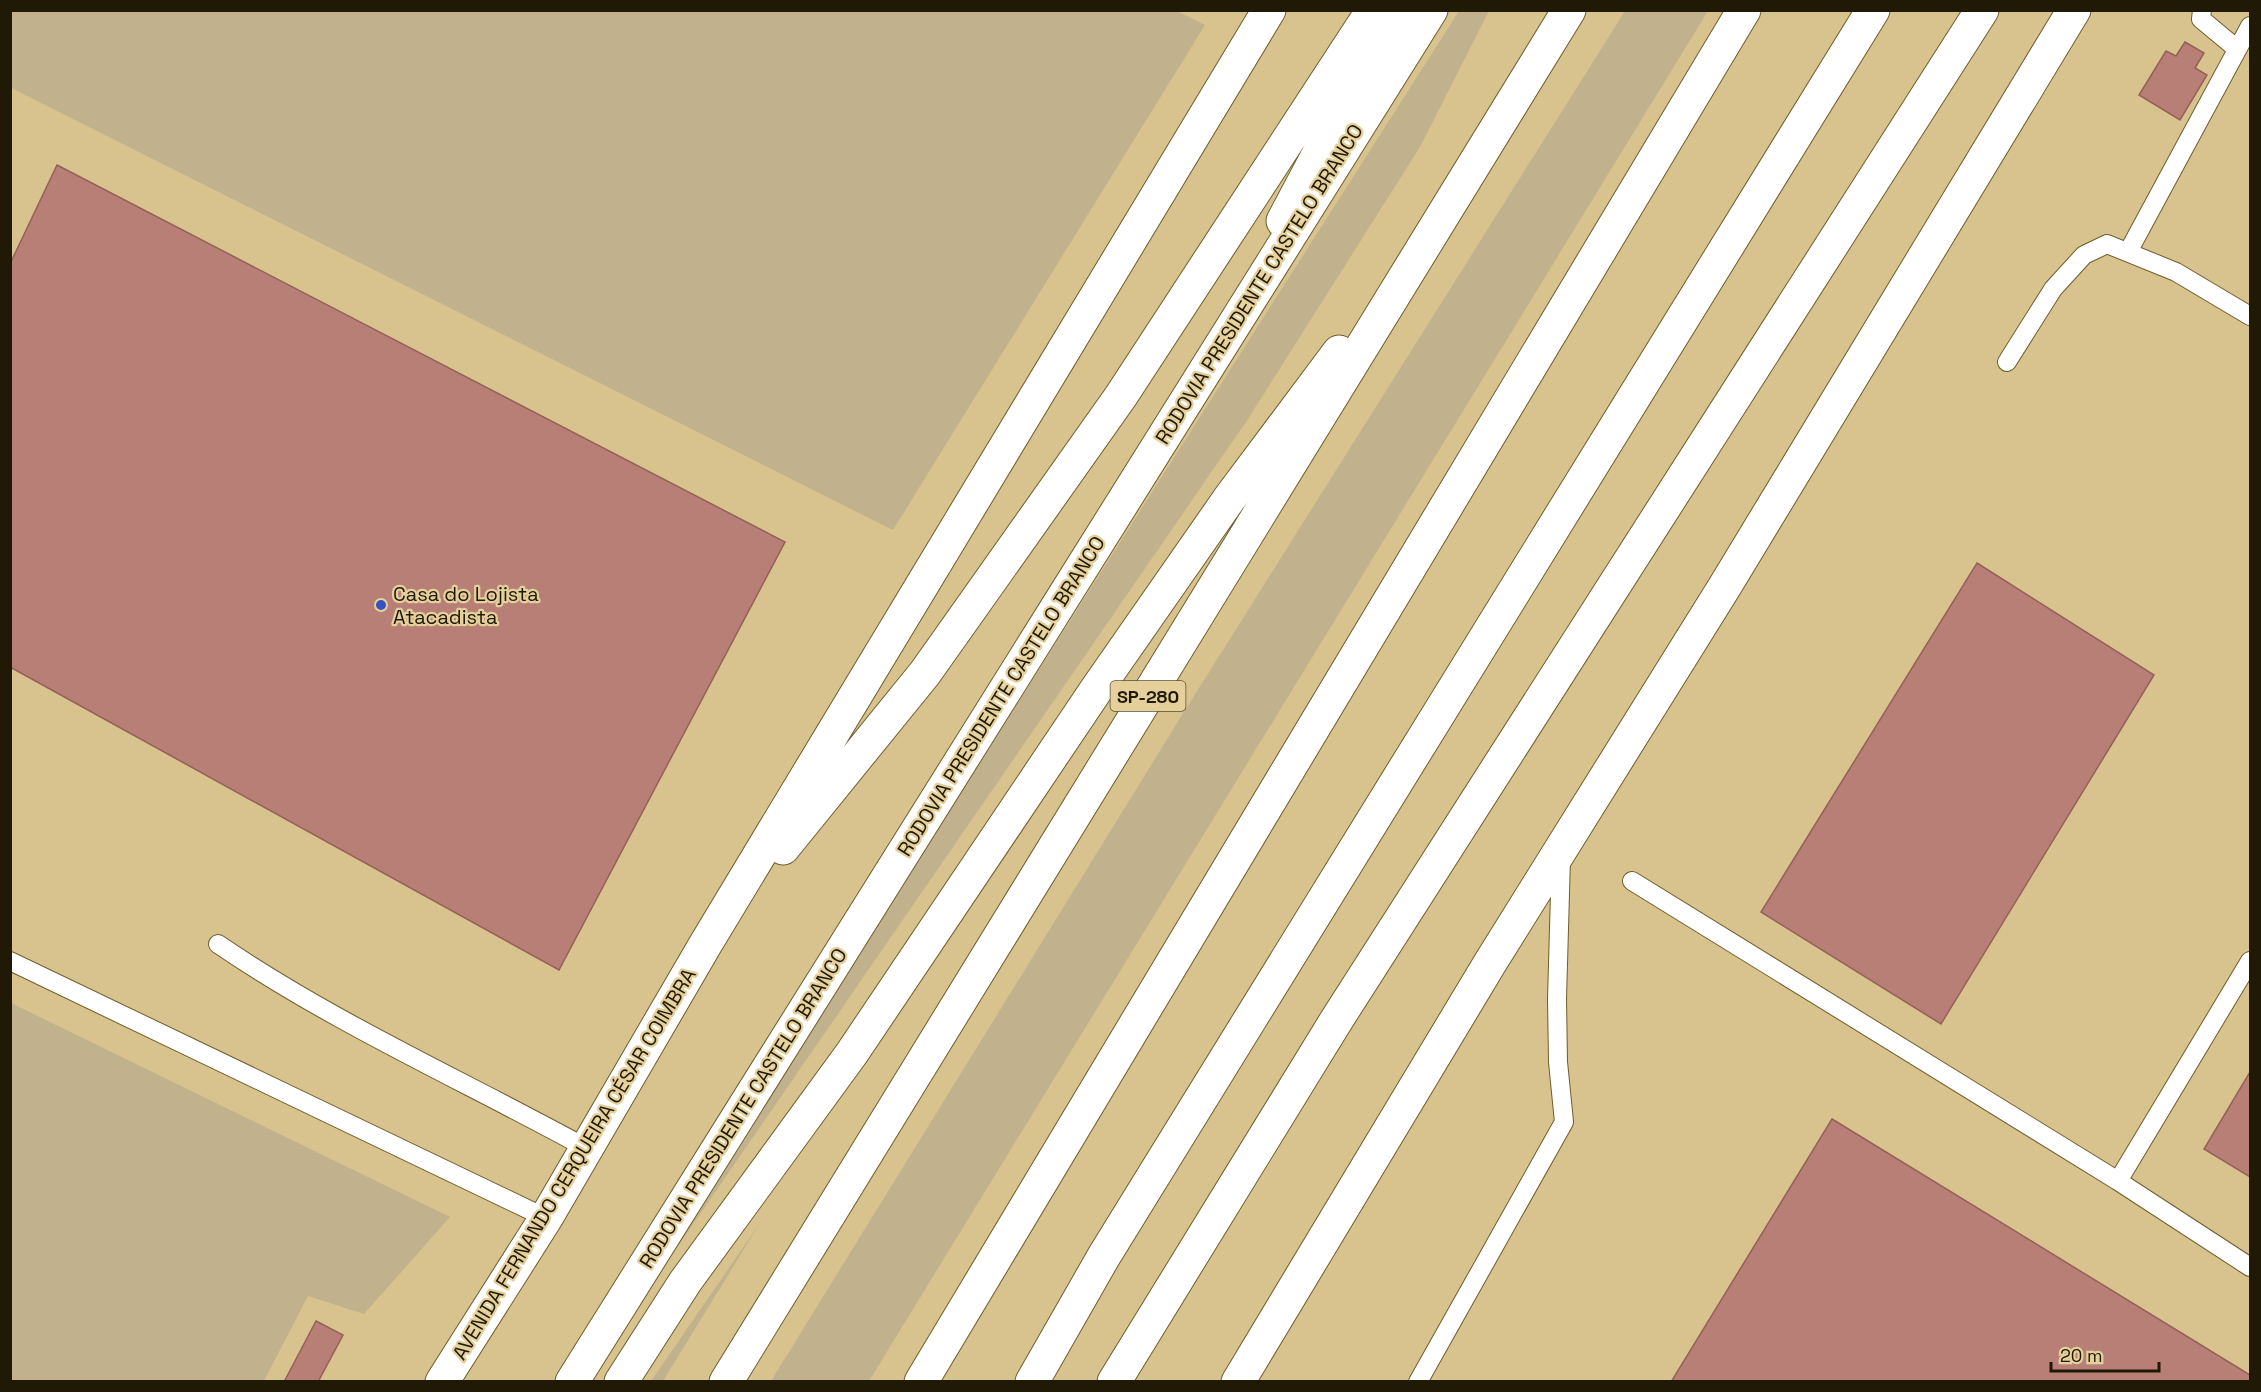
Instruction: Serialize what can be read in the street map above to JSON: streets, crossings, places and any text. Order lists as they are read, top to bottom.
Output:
{
  "streets": {
    "main road": ["RODOVIA PRESIDENTE CASTELO BRANCO", "SP-280", "AVENIDA FERNANDO CERQUEIRA CÉSAR COIMBRA"]
  },
  "places": ["Casa do Lojista Atacadista"],
  "scale_bar": "20 m"
}
